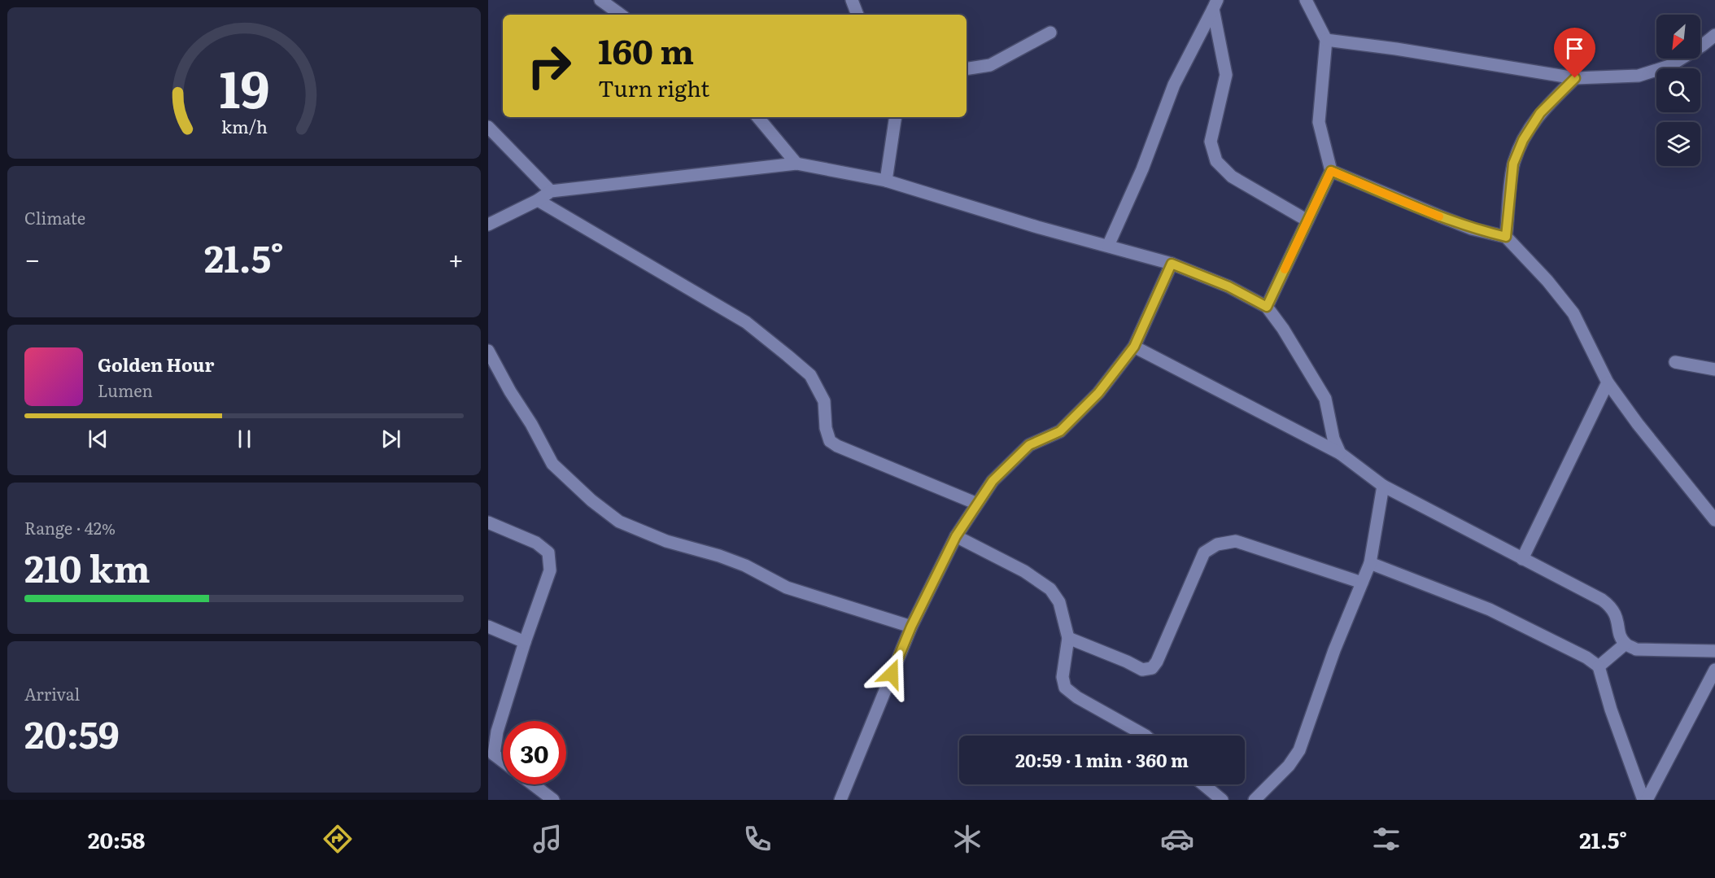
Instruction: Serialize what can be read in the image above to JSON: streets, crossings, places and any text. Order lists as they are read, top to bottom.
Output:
{
  "north": "bottom left",
  "page": {
    "turn": ["160 m", "Turn right"],
    "tile": [
      "Climate",
      ["Range · 42%", "210 km"],
      ["Arrival", "20:59"]
    ],
    "heat": ["−", "21.5°", "+"],
    "song": ["Golden Hour", "Lumen"],
    "limit": "30",
    "trip": "20:59 · 1 min · 360 m",
    "tabs": ["20:58", "21.5°"],
    "gauge": ["19", "km/h"]
  }
}
